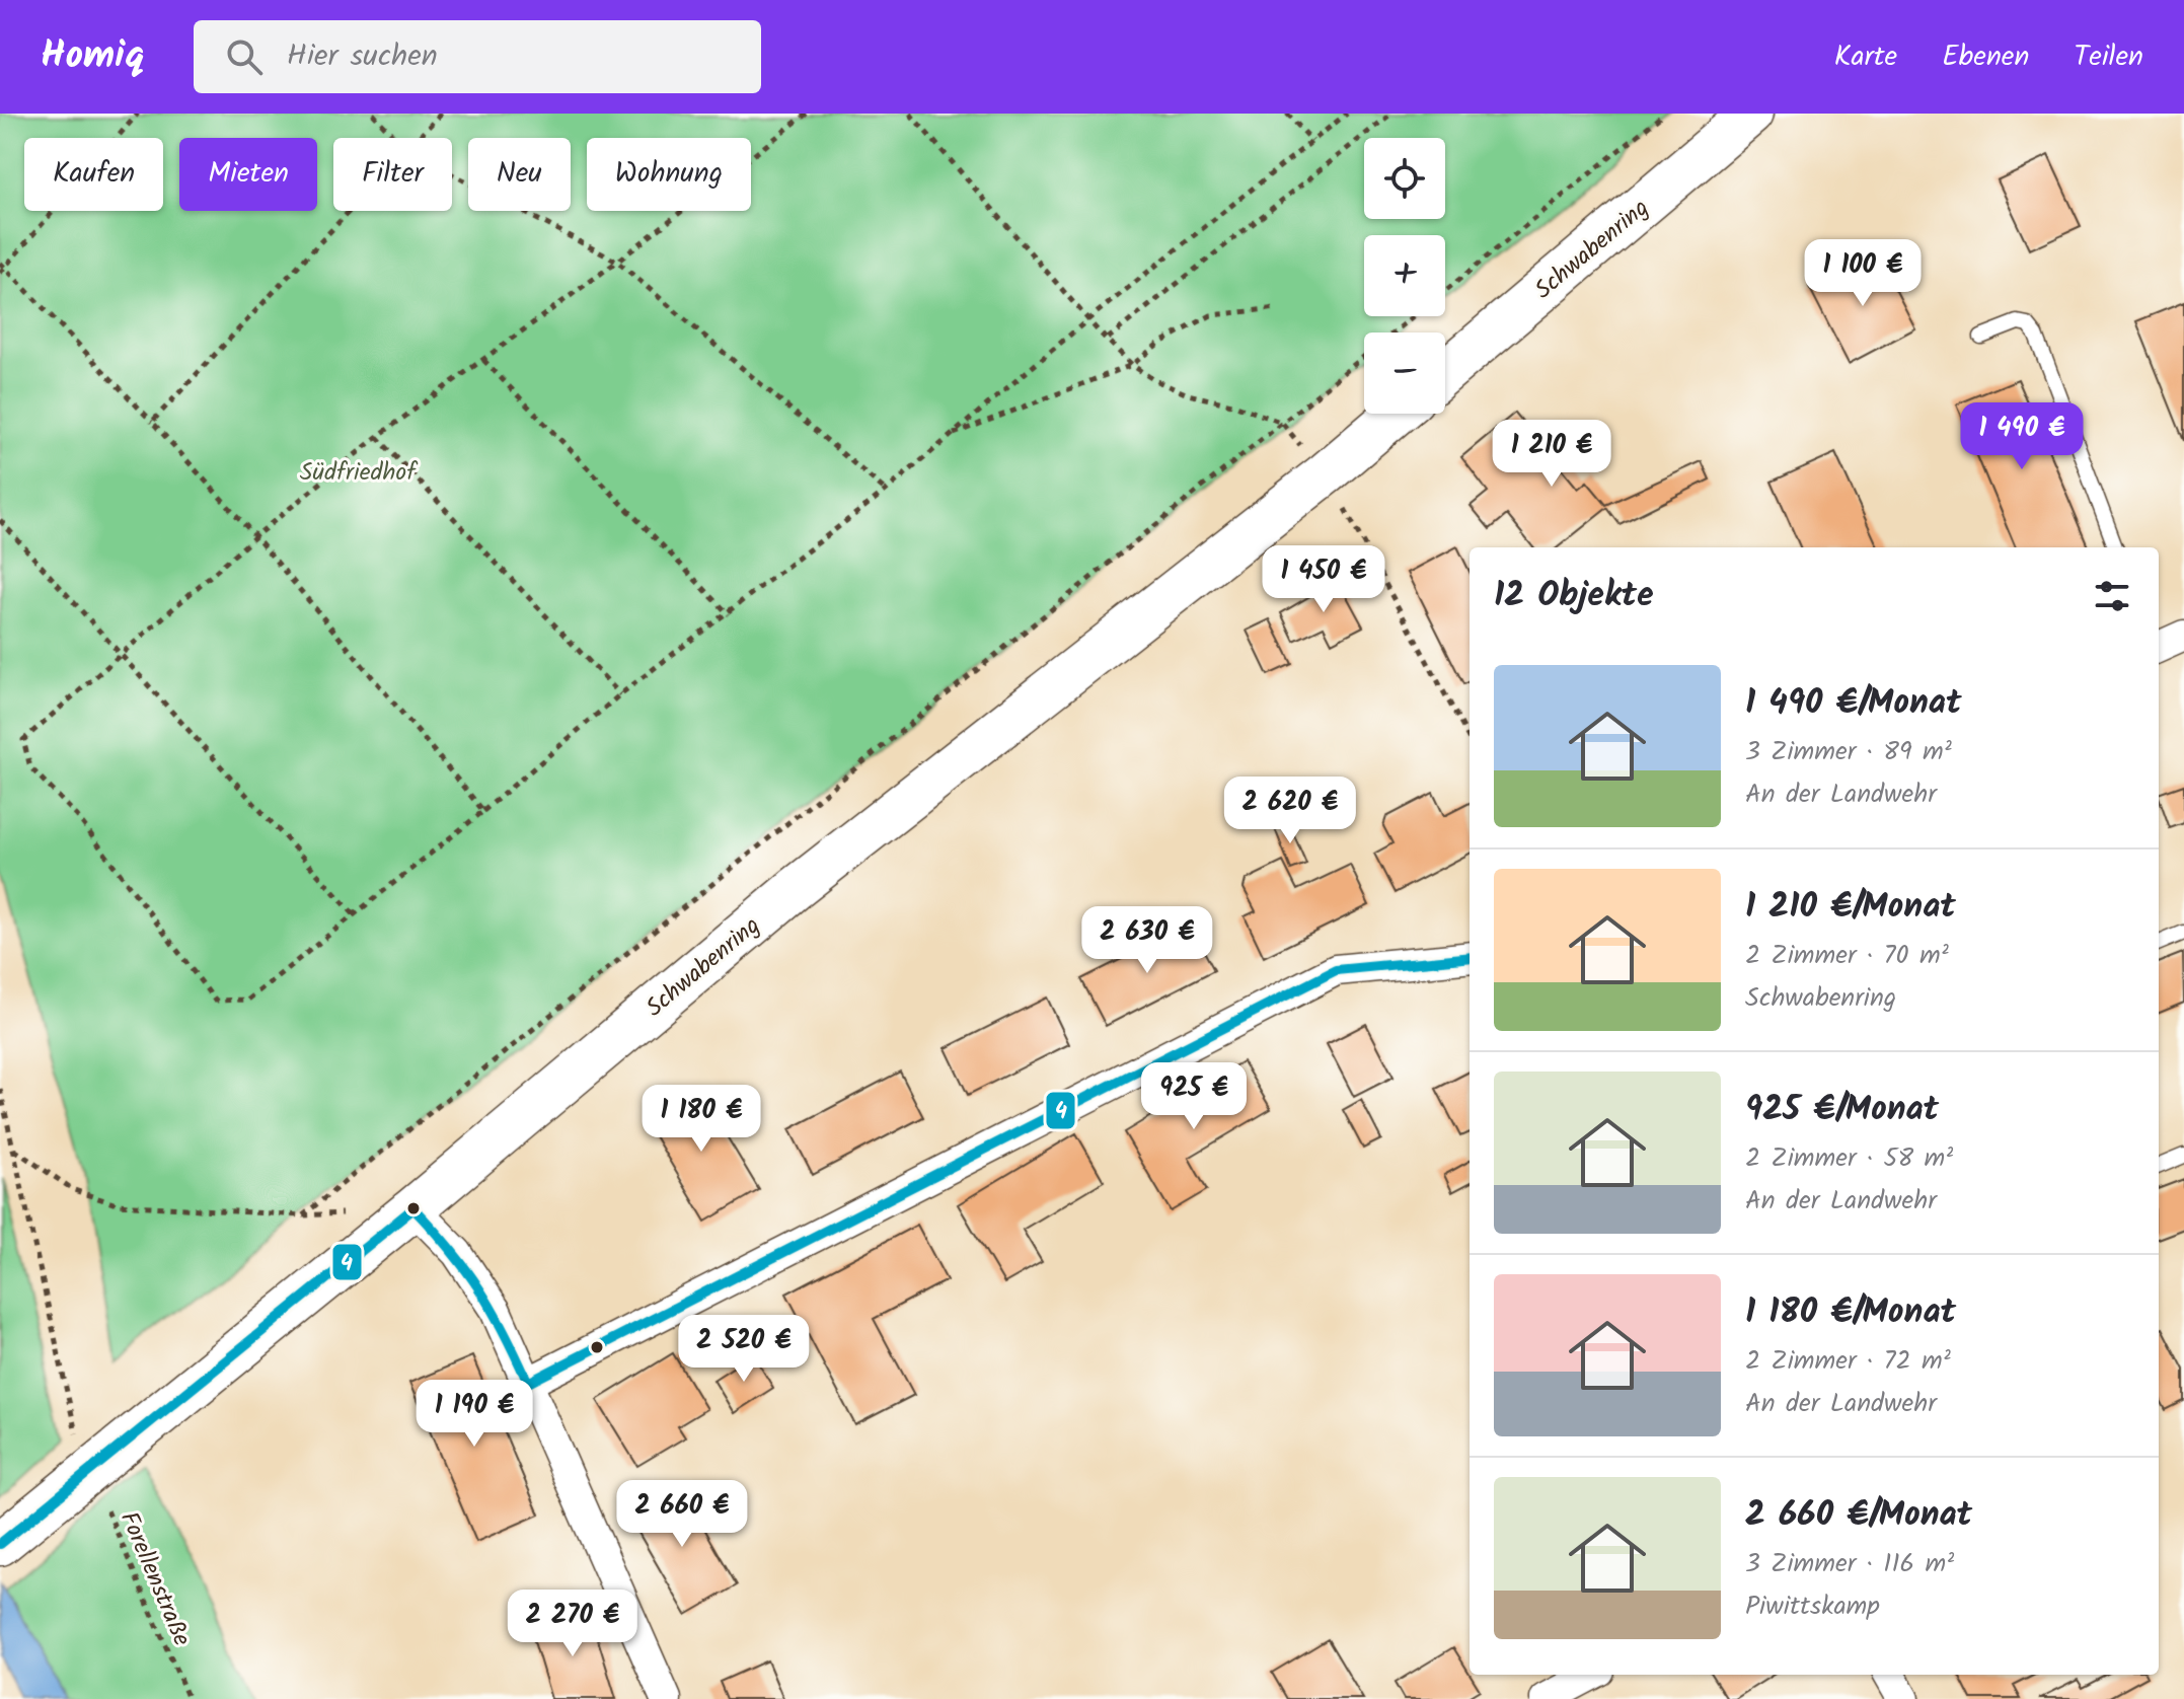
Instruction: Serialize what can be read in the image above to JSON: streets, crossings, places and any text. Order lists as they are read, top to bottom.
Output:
{
  "streets": {
    "street": ["Schwabenring"],
    "path": ["Forellenstraße"]
  },
  "crossings": [
    ["Schwabenring", "Forellenstraße"]
  ],
  "parks": ["Südfriedhof"],
  "lines": ["transit line 4"],
  "page": {
    "header": "Homiq",
    "search": "Hier suchen",
    "nav": ["Karte", "Ebenen", "Teilen"],
    "map_buttons": ["+", "−"],
    "chip": [
      "Kaufen",
      "Mieten",
      "Filter",
      "Neu",
      "Wohnung"
    ],
    "price": [
      "1 100 €",
      "1 490 €",
      "1 210 €",
      "1 450 €",
      "2 620 €",
      "2 630 €",
      "925 €",
      "1 180 €",
      "2 520 €",
      "1 190 €",
      "2 660 €",
      "2 270 €"
    ],
    "heading": "12 Objekte",
    "list": [
      {
        "name": "1 490 €/Monat",
        "note": "3 Zimmer · 89 m² · An der Landwehr"
      },
      {
        "name": "1 210 €/Monat",
        "note": "2 Zimmer · 70 m² · Schwabenring"
      },
      {
        "name": "925 €/Monat",
        "note": "2 Zimmer · 58 m² · An der Landwehr"
      },
      {
        "name": "1 180 €/Monat",
        "note": "2 Zimmer · 72 m² · An der Landwehr"
      },
      {
        "name": "2 660 €/Monat",
        "note": "3 Zimmer · 116 m² · Piwittskamp"
      }
    ]
  }
}
